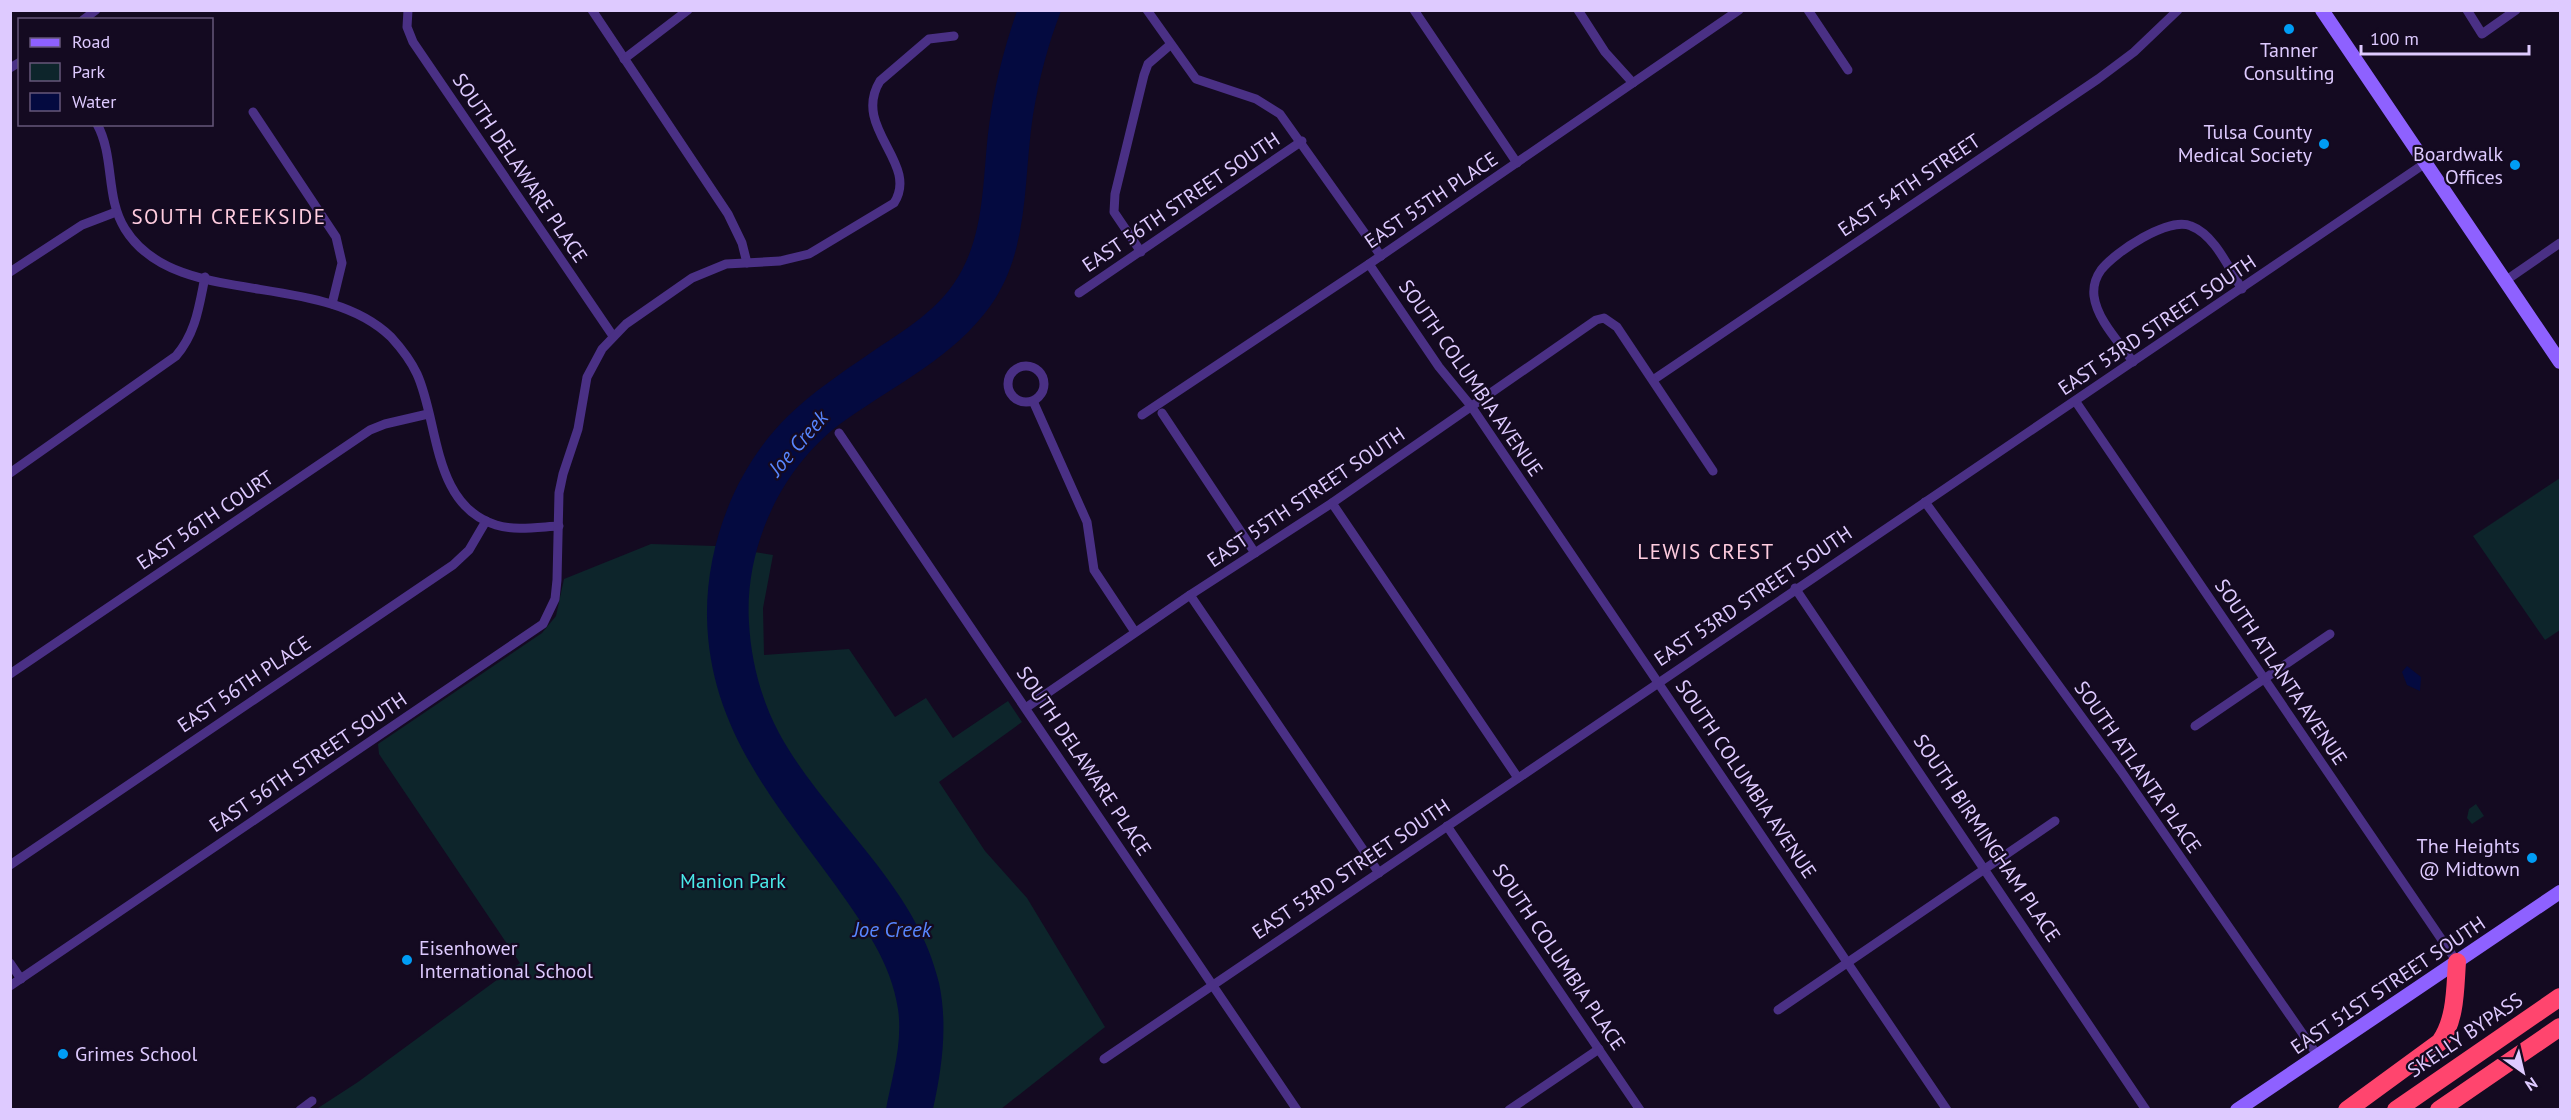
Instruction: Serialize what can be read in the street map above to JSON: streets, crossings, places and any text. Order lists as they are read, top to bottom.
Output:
{
  "streets": {
    "highway": ["SKELLY BYPASS"],
    "main road": ["EAST 51ST STREET SOUTH"],
    "street": [
      "SOUTH DELAWARE PLACE",
      "EAST 54TH STREET",
      "EAST 55TH PLACE",
      "EAST 56TH STREET SOUTH",
      "EAST 53RD STREET SOUTH",
      "SOUTH COLUMBIA AVENUE",
      "EAST 55TH STREET SOUTH",
      "EAST 56TH COURT",
      "SOUTH ATLANTA AVENUE",
      "EAST 56TH PLACE",
      "SOUTH ATLANTA PLACE",
      "SOUTH BIRMINGHAM PLACE",
      "SOUTH COLUMBIA PLACE"
    ]
  },
  "crossings": [
    ["SOUTH DELAWARE PLACE", "EAST 53RD STREET SOUTH"],
    ["SOUTH DELAWARE PLACE", "EAST 55TH STREET SOUTH"],
    ["EAST 54TH STREET", "EAST 55TH STREET SOUTH"],
    ["EAST 55TH PLACE", "SOUTH COLUMBIA AVENUE"],
    ["EAST 53RD STREET SOUTH", "SOUTH COLUMBIA AVENUE"],
    ["EAST 53RD STREET SOUTH", "SOUTH ATLANTA AVENUE"],
    ["EAST 53RD STREET SOUTH", "SOUTH ATLANTA PLACE"],
    ["EAST 53RD STREET SOUTH", "SOUTH BIRMINGHAM PLACE"],
    ["EAST 53RD STREET SOUTH", "SOUTH COLUMBIA PLACE"],
    ["SOUTH COLUMBIA AVENUE", "EAST 55TH STREET SOUTH"],
    ["SOUTH ATLANTA AVENUE", "EAST 51ST STREET SOUTH"],
    ["SOUTH ATLANTA PLACE", "EAST 51ST STREET SOUTH"]
  ],
  "districts": ["SOUTH CREEKSIDE", "LEWIS CREST"],
  "water": ["Joe Creek"],
  "parks": ["Manion Park"],
  "places": [
    "Tanner Consulting",
    "Tulsa County Medical Society",
    "Boardwalk Offices",
    "The Heights @ Midtown",
    "Eisenhower International School",
    "Grimes School"
  ],
  "legend": ["Road", "Park", "Water"],
  "scale_bar": "100 m",
  "north": "bottom right"
}
